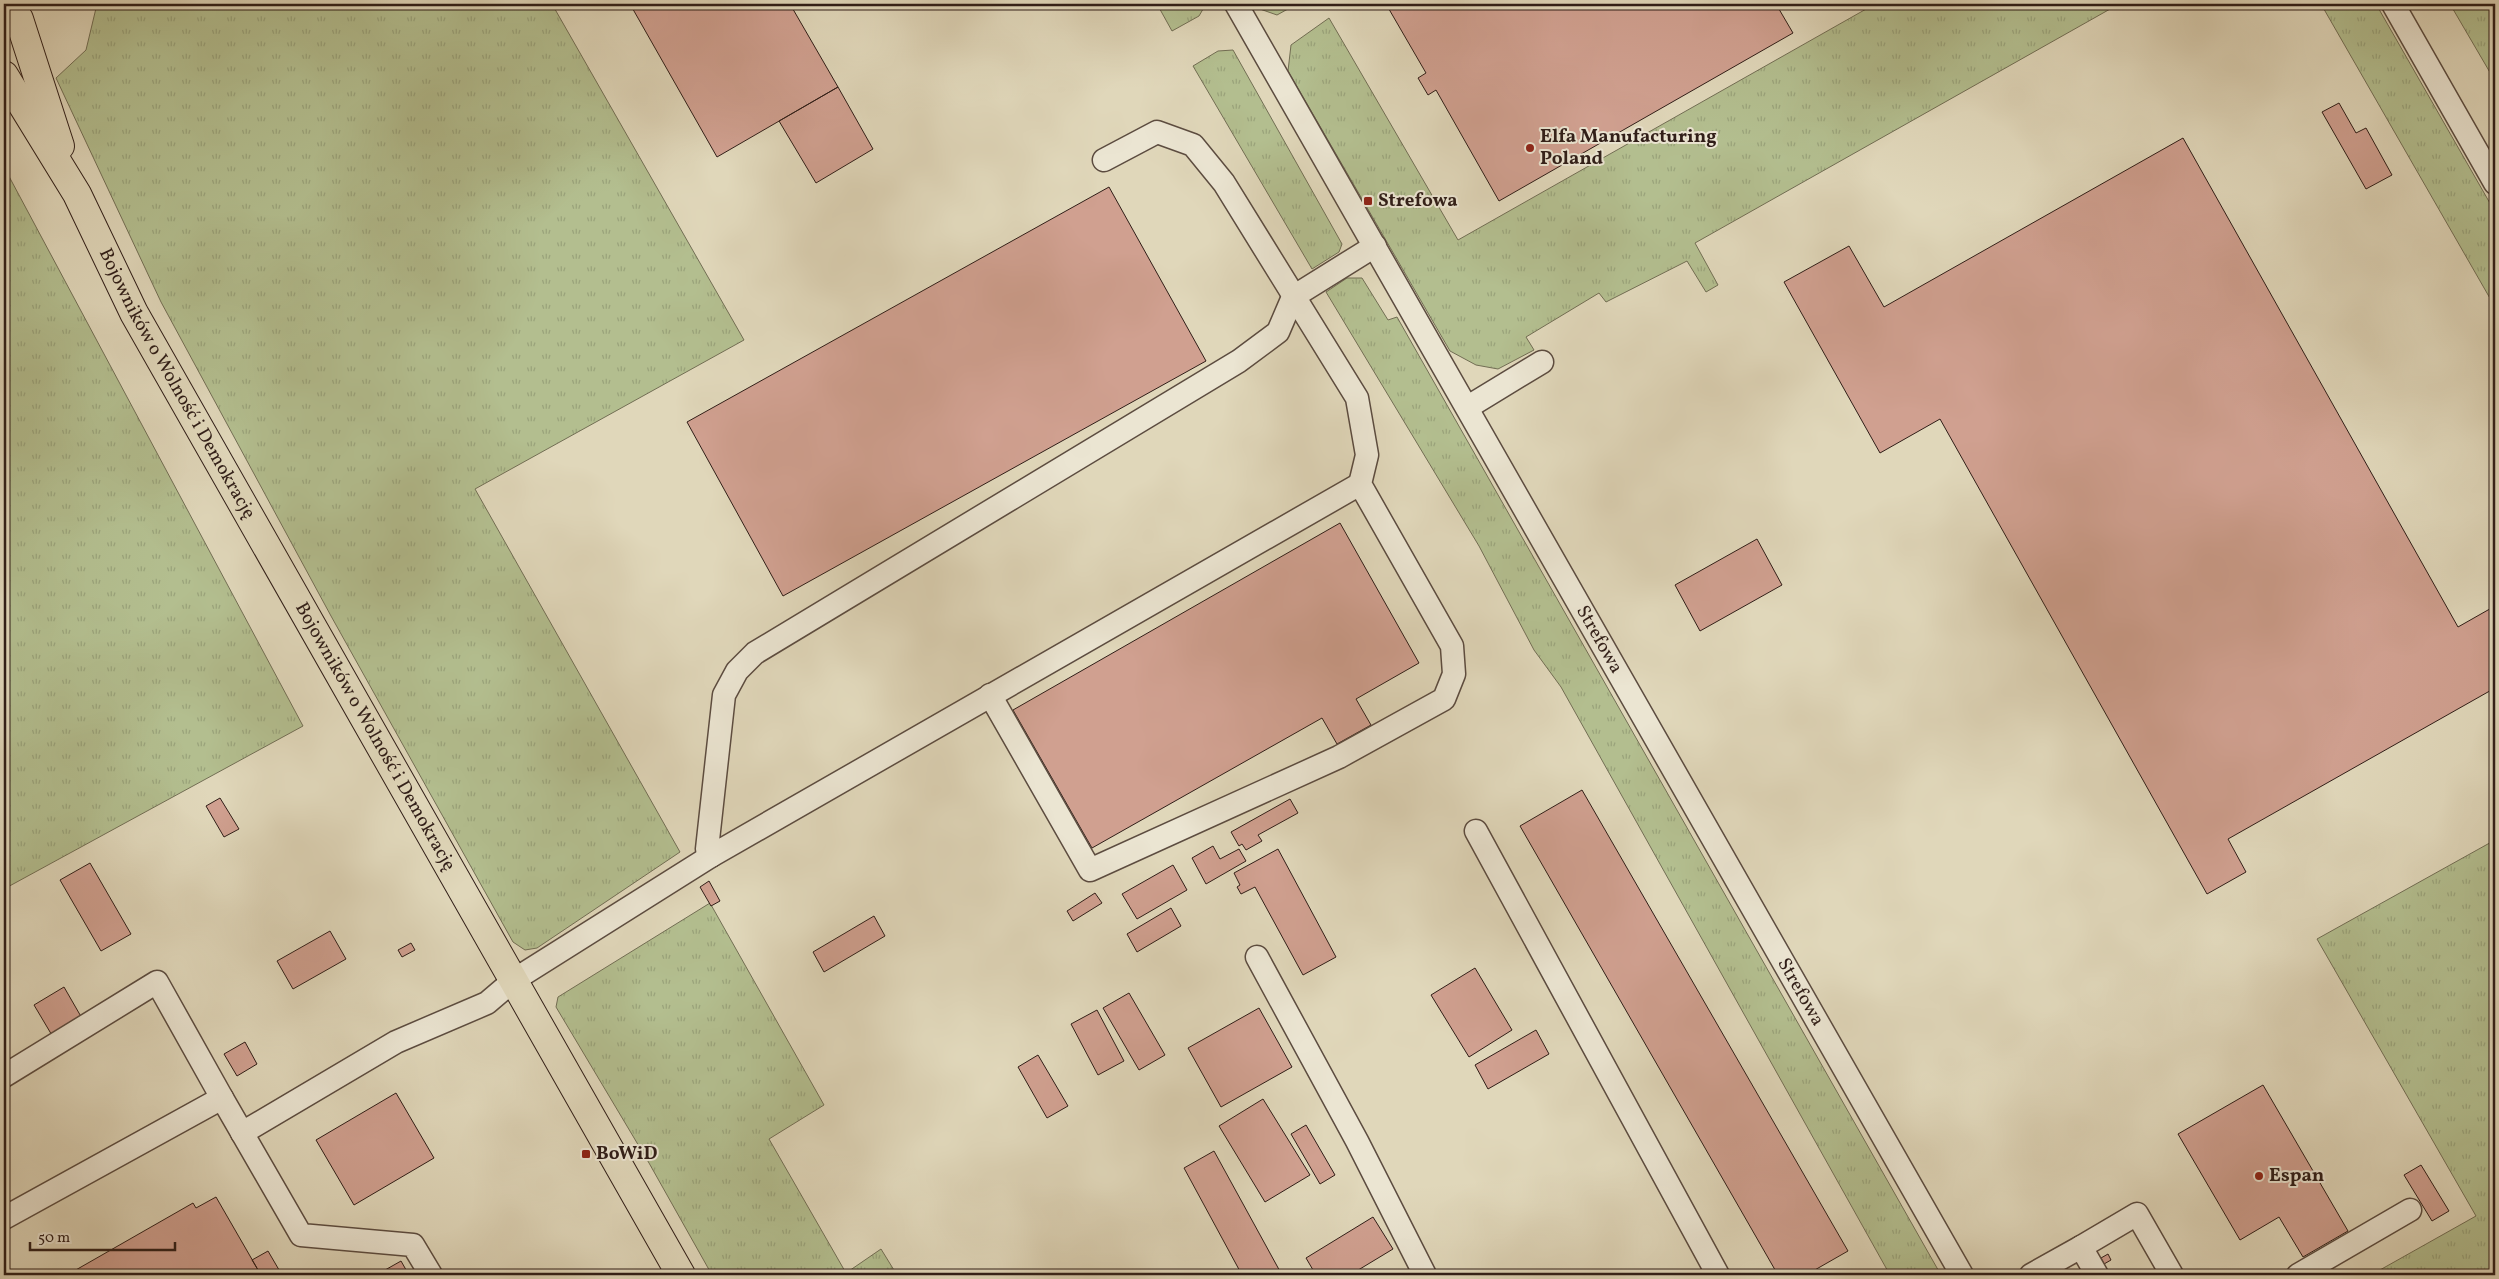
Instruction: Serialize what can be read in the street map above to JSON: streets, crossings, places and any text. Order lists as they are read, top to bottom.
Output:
{
  "streets": {
    "main road": ["Bojowników o Wolność i Demokrację"],
    "street": ["Strefowa"]
  },
  "places": {
    "other": ["Elfa Manufacturing Poland", "Espan"],
    "transit": ["Strefowa", "BoWiD"]
  },
  "scale_bar": "50 m"
}
